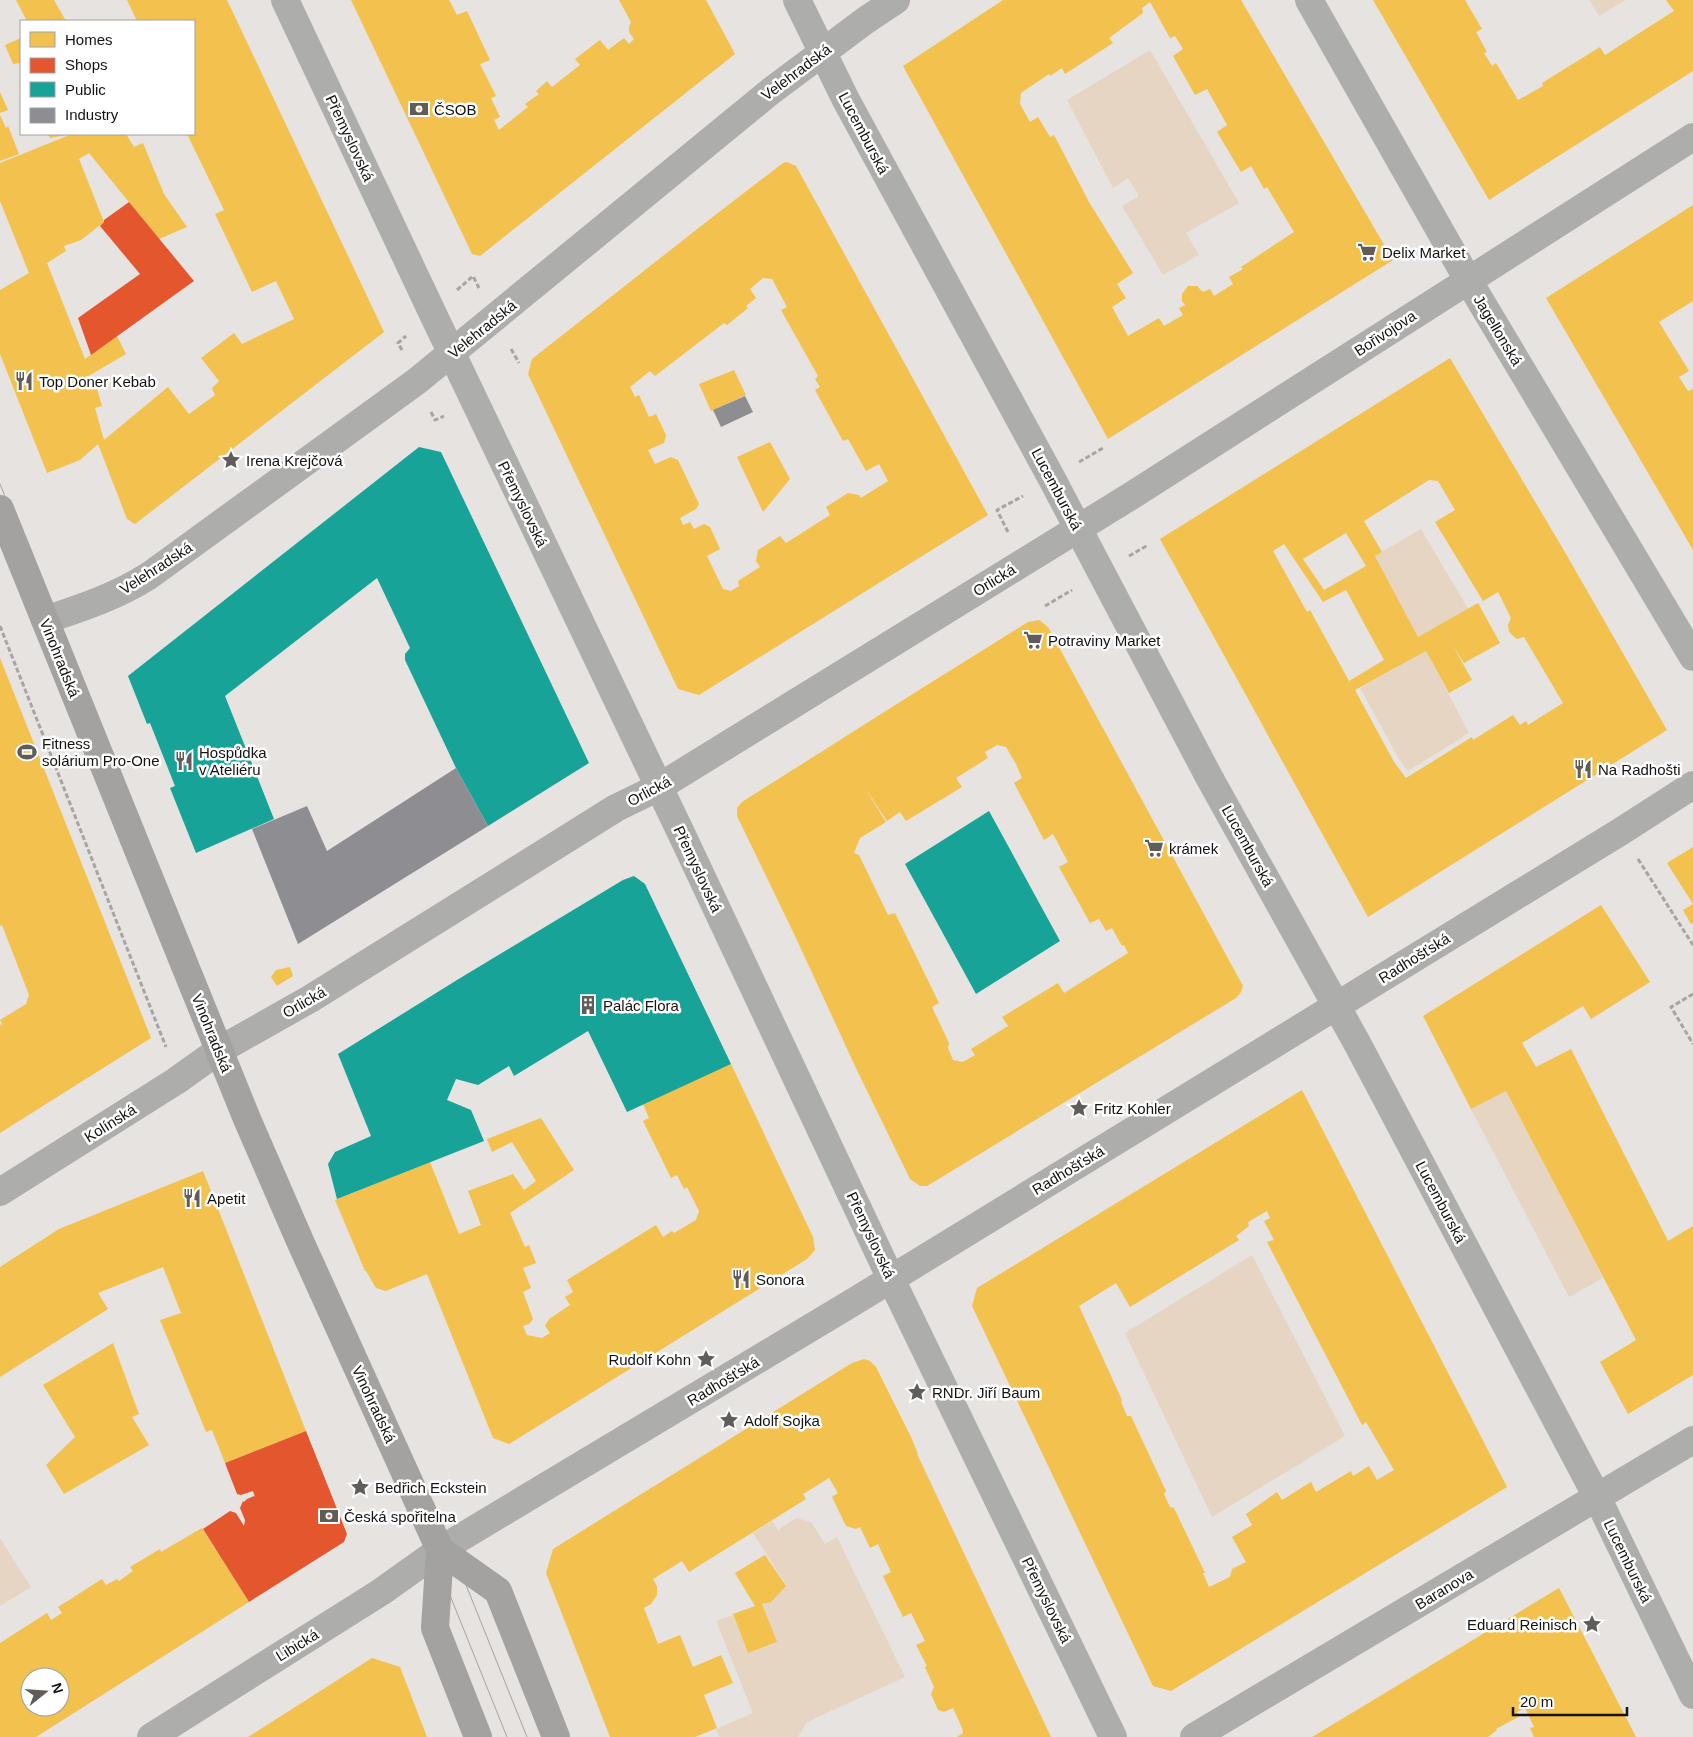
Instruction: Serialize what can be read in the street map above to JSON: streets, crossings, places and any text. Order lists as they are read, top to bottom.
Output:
{
  "streets": {
    "main road": ["Vinohradská"],
    "street": [
      "Velehradská",
      "Lucemburská",
      "Přemyslovská",
      "Jagellonská",
      "Bořivojova",
      "Orlická",
      "Radhošťská",
      "Kolínská",
      "Baranova",
      "Libická"
    ]
  },
  "crossings": [
    ["Velehradská", "Lucemburská"],
    ["Velehradská", "Přemyslovská"],
    ["Velehradská", "Vinohradská"],
    ["Lucemburská", "Bořivojova"],
    ["Lucemburská", "Orlická"],
    ["Lucemburská", "Radhošťská"],
    ["Lucemburská", "Baranova"],
    ["Přemyslovská", "Orlická"],
    ["Přemyslovská", "Radhošťská"],
    ["Jagellonská", "Bořivojova"],
    ["Bořivojova", "Orlická"],
    ["Orlická", "Vinohradská"],
    ["Orlická", "Kolínská"],
    ["Vinohradská", "Radhošťská"],
    ["Vinohradská", "Kolínská"],
    ["Vinohradská", "Libická"],
    ["Radhošťská", "Libická"]
  ],
  "places": {
    "bank": ["ČSOB", "Česká spořitelna"],
    "supermarket": ["Delix Market", "Potraviny Market", "krámek"],
    "restaurant": [
      "Top Doner Kebab",
      "Hospůdka v Ateliéru",
      "Na Radhošti",
      "Apetit",
      "Sonora"
    ],
    "place": [
      "Irena Krejčová",
      "Fritz Kohler",
      "Rudolf Kohn",
      "RNDr. Jiří Baum",
      "Adolf Sojka",
      "Bedřich Eckstein",
      "Eduard Reinisch"
    ],
    "sports": ["Fitness solárium Pro-One"],
    "building": ["Palác Flora"]
  },
  "legend": [
    "Homes",
    "Shops",
    "Public",
    "Industry"
  ],
  "scale_bar": "20 m",
  "north": "right"
}
